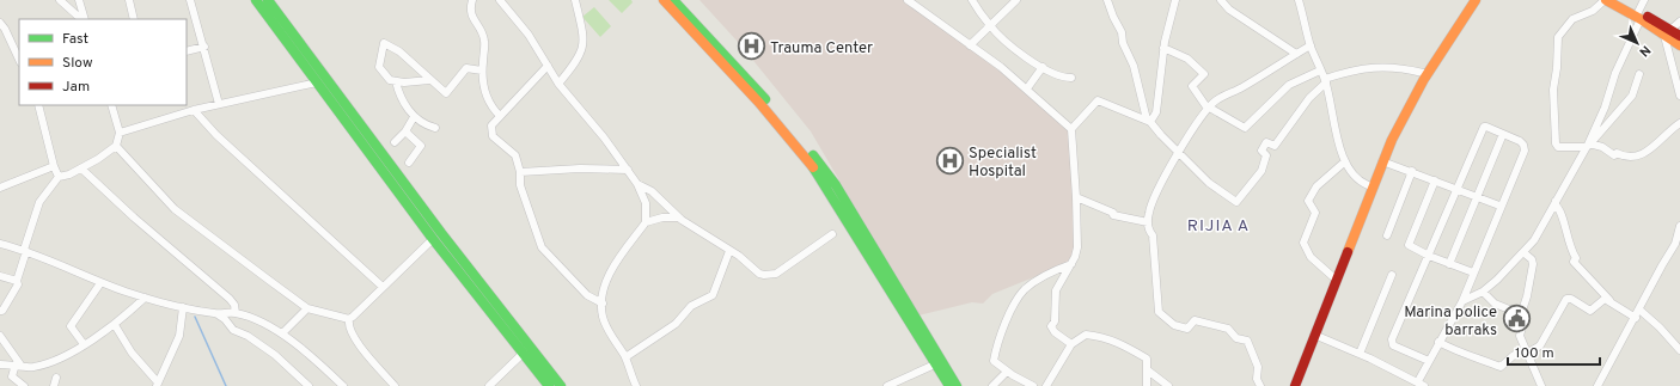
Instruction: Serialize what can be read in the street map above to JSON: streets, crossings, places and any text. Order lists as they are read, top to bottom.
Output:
{
  "districts": ["RIJIA A"],
  "places": {
    "hospital": ["Trauma Center", "Specialist Hospital"],
    "public building": ["Marina police barraks"]
  },
  "legend": ["Fast", "Slow", "Jam"],
  "scale_bar": "100 m",
  "north": "bottom right"
}
